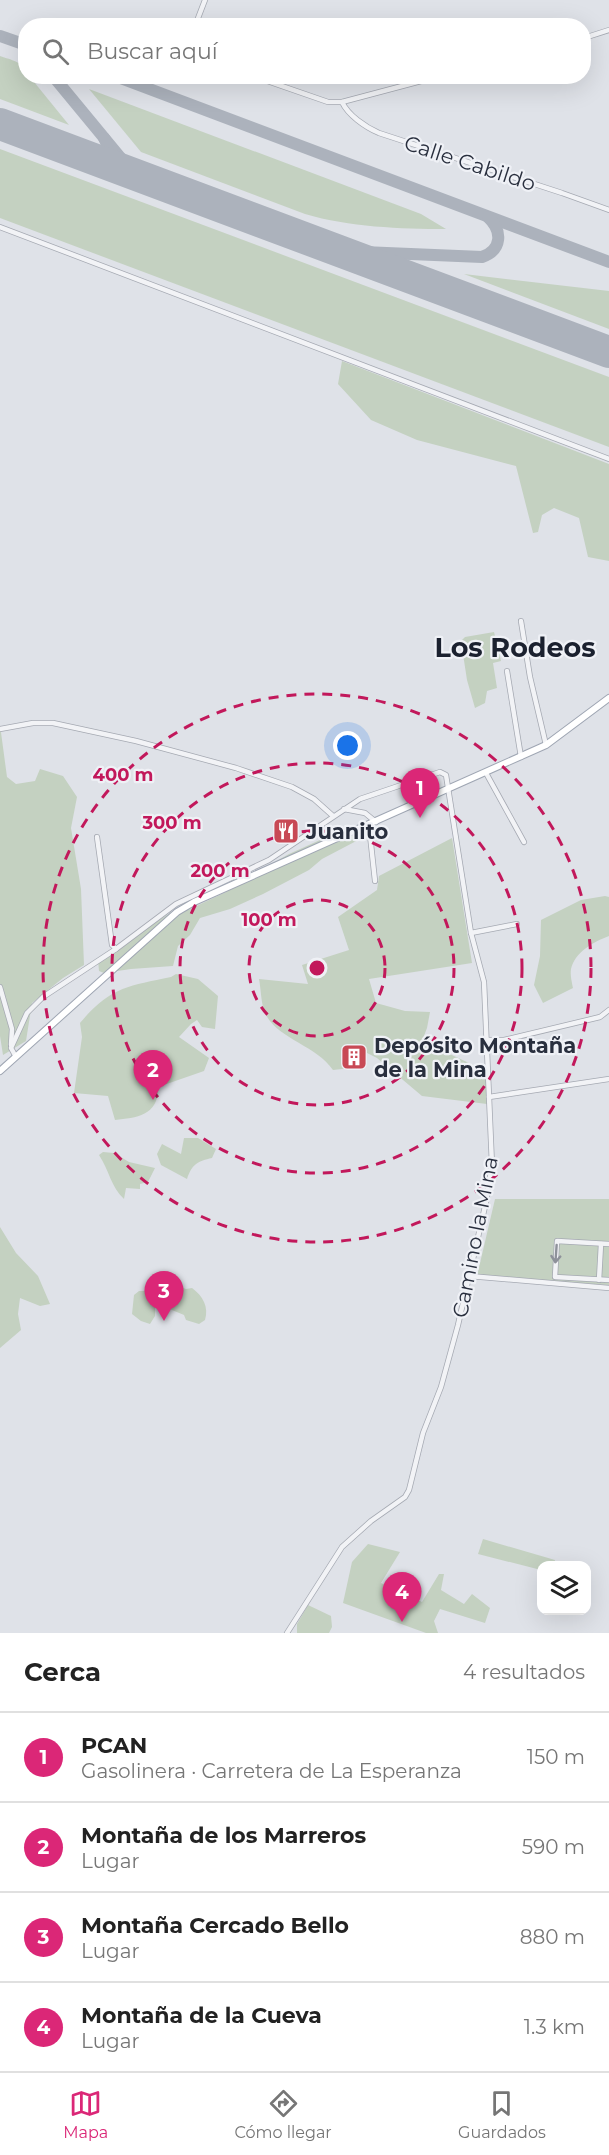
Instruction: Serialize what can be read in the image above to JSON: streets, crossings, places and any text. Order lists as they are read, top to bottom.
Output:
{
  "streets": {
    "street": ["Calle Cabildo", "Camino la Mina"]
  },
  "districts": ["Los Rodeos"],
  "places": {
    "restaurant": ["Juanito"],
    "building": ["Depósito Montaña de la Mina"]
  },
  "page": {
    "search": "Buscar aquí",
    "pins": [
      "1",
      "2",
      "3",
      "4"
    ],
    "heading": ["Cerca", "4 resultados"],
    "list": [
      {
        "mark": "1",
        "name": "PCAN",
        "note": "Gasolinera · Carretera de La Esperanza",
        "value": "150 m"
      },
      {
        "mark": "2",
        "name": "Montaña de los Marreros",
        "note": "Lugar",
        "value": "590 m"
      },
      {
        "mark": "3",
        "name": "Montaña Cercado Bello",
        "note": "Lugar",
        "value": "880 m"
      },
      {
        "mark": "4",
        "name": "Montaña de la Cueva",
        "note": "Lugar",
        "value": "1.3 km"
      }
    ],
    "nav": ["Mapa", "Cómo llegar", "Guardados"]
  },
  "rings": [
    "400 m",
    "300 m",
    "200 m",
    "100 m"
  ]
}
